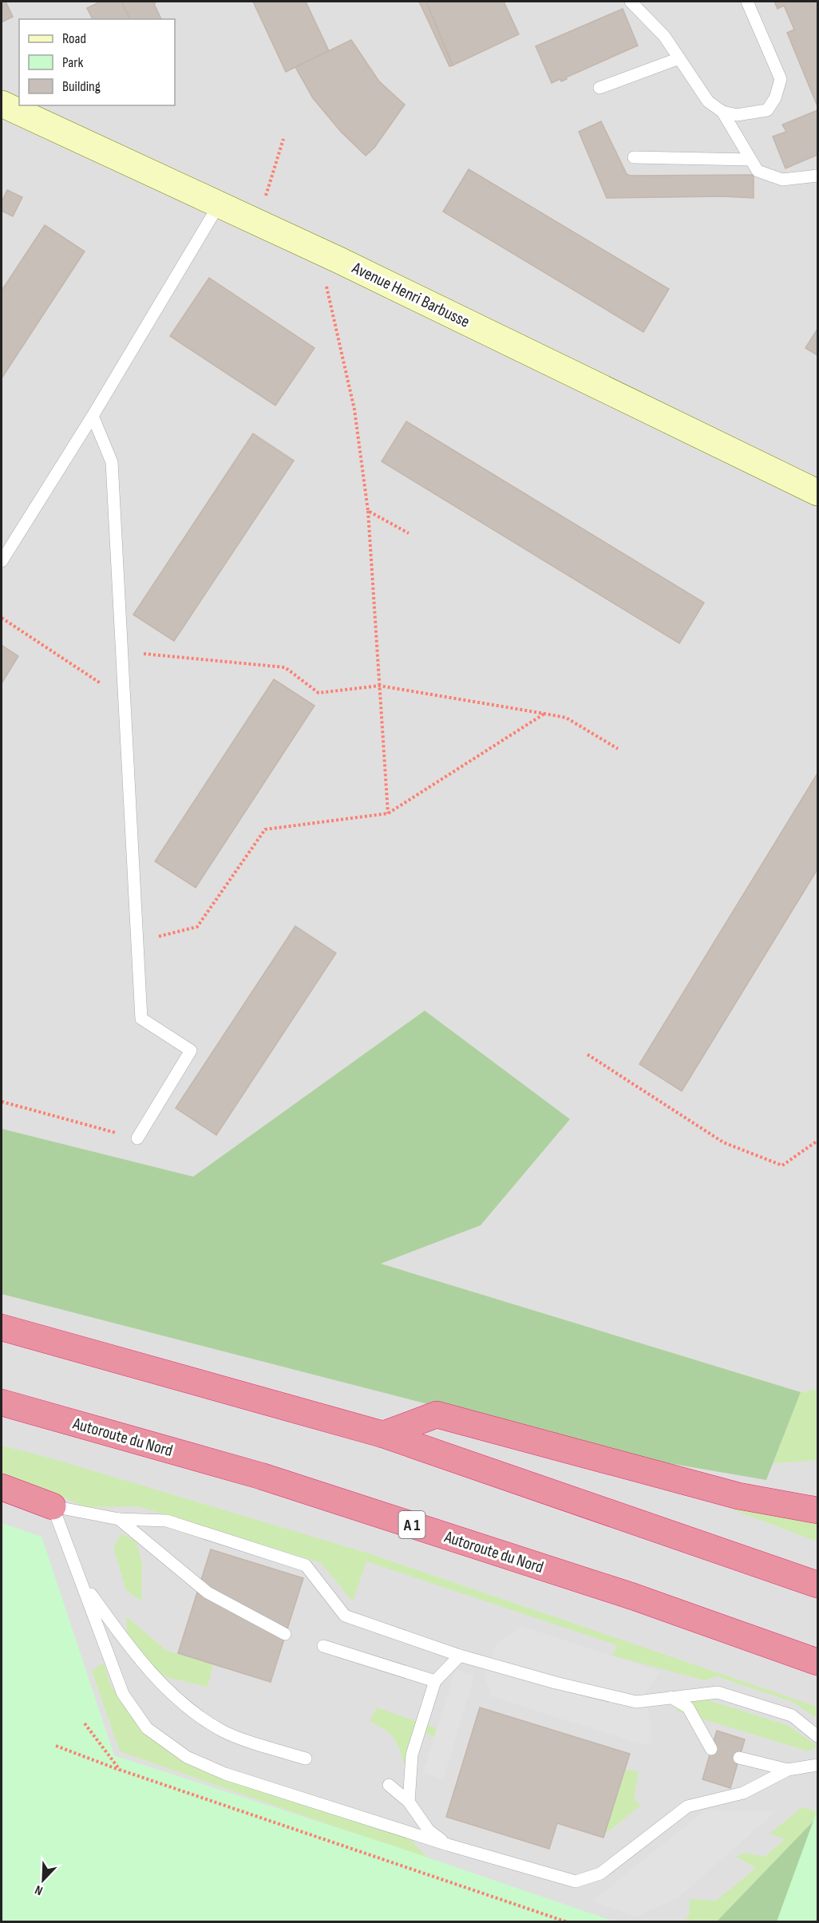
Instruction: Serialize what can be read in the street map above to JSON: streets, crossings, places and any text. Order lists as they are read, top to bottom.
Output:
{
  "streets": {
    "highway": ["Autoroute du Nord", "A 1"],
    "main road": ["Avenue Henri Barbusse"]
  },
  "legend": ["Road", "Park", "Building"],
  "north": "bottom left"
}
